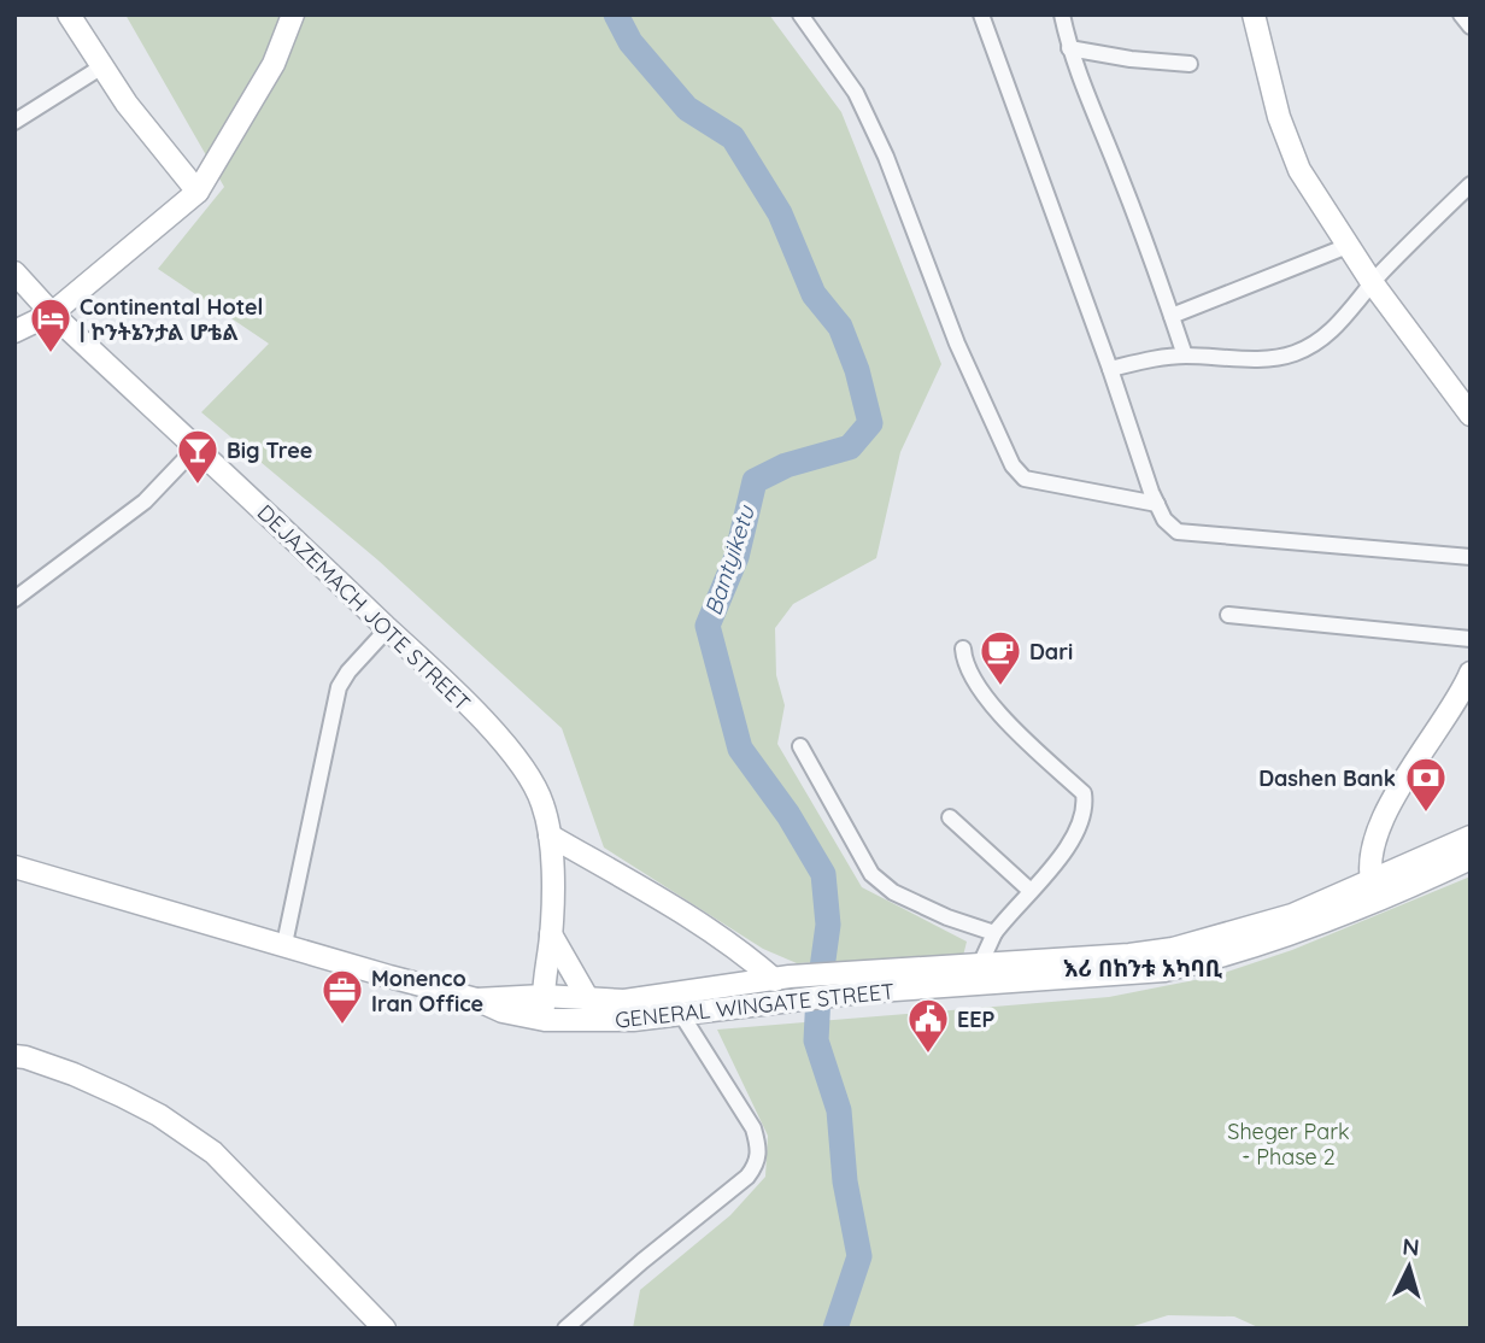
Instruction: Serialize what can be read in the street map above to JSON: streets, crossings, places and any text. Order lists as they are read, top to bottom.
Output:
{
  "streets": {
    "main road": ["DEJAZEMACH JOTE STREET", "GENERAL WINGATE STREET"]
  },
  "crossings": [
    ["DEJAZEMACH JOTE STREET", "GENERAL WINGATE STREET"]
  ],
  "districts": ["እሪ በከንቱ አካባቢ"],
  "water": ["Bantyiketu"],
  "parks": ["Sheger Park - Phase 2"],
  "places": {
    "hotel": ["Continental Hotel | ኮንትኔንታል ሆቴል"],
    "bar": ["Big Tree"],
    "cafe": ["Dari"],
    "bank": ["Dashen Bank"],
    "office": ["Monenco Iran Office"],
    "public building": ["EEP"]
  },
  "north": "top"
}
